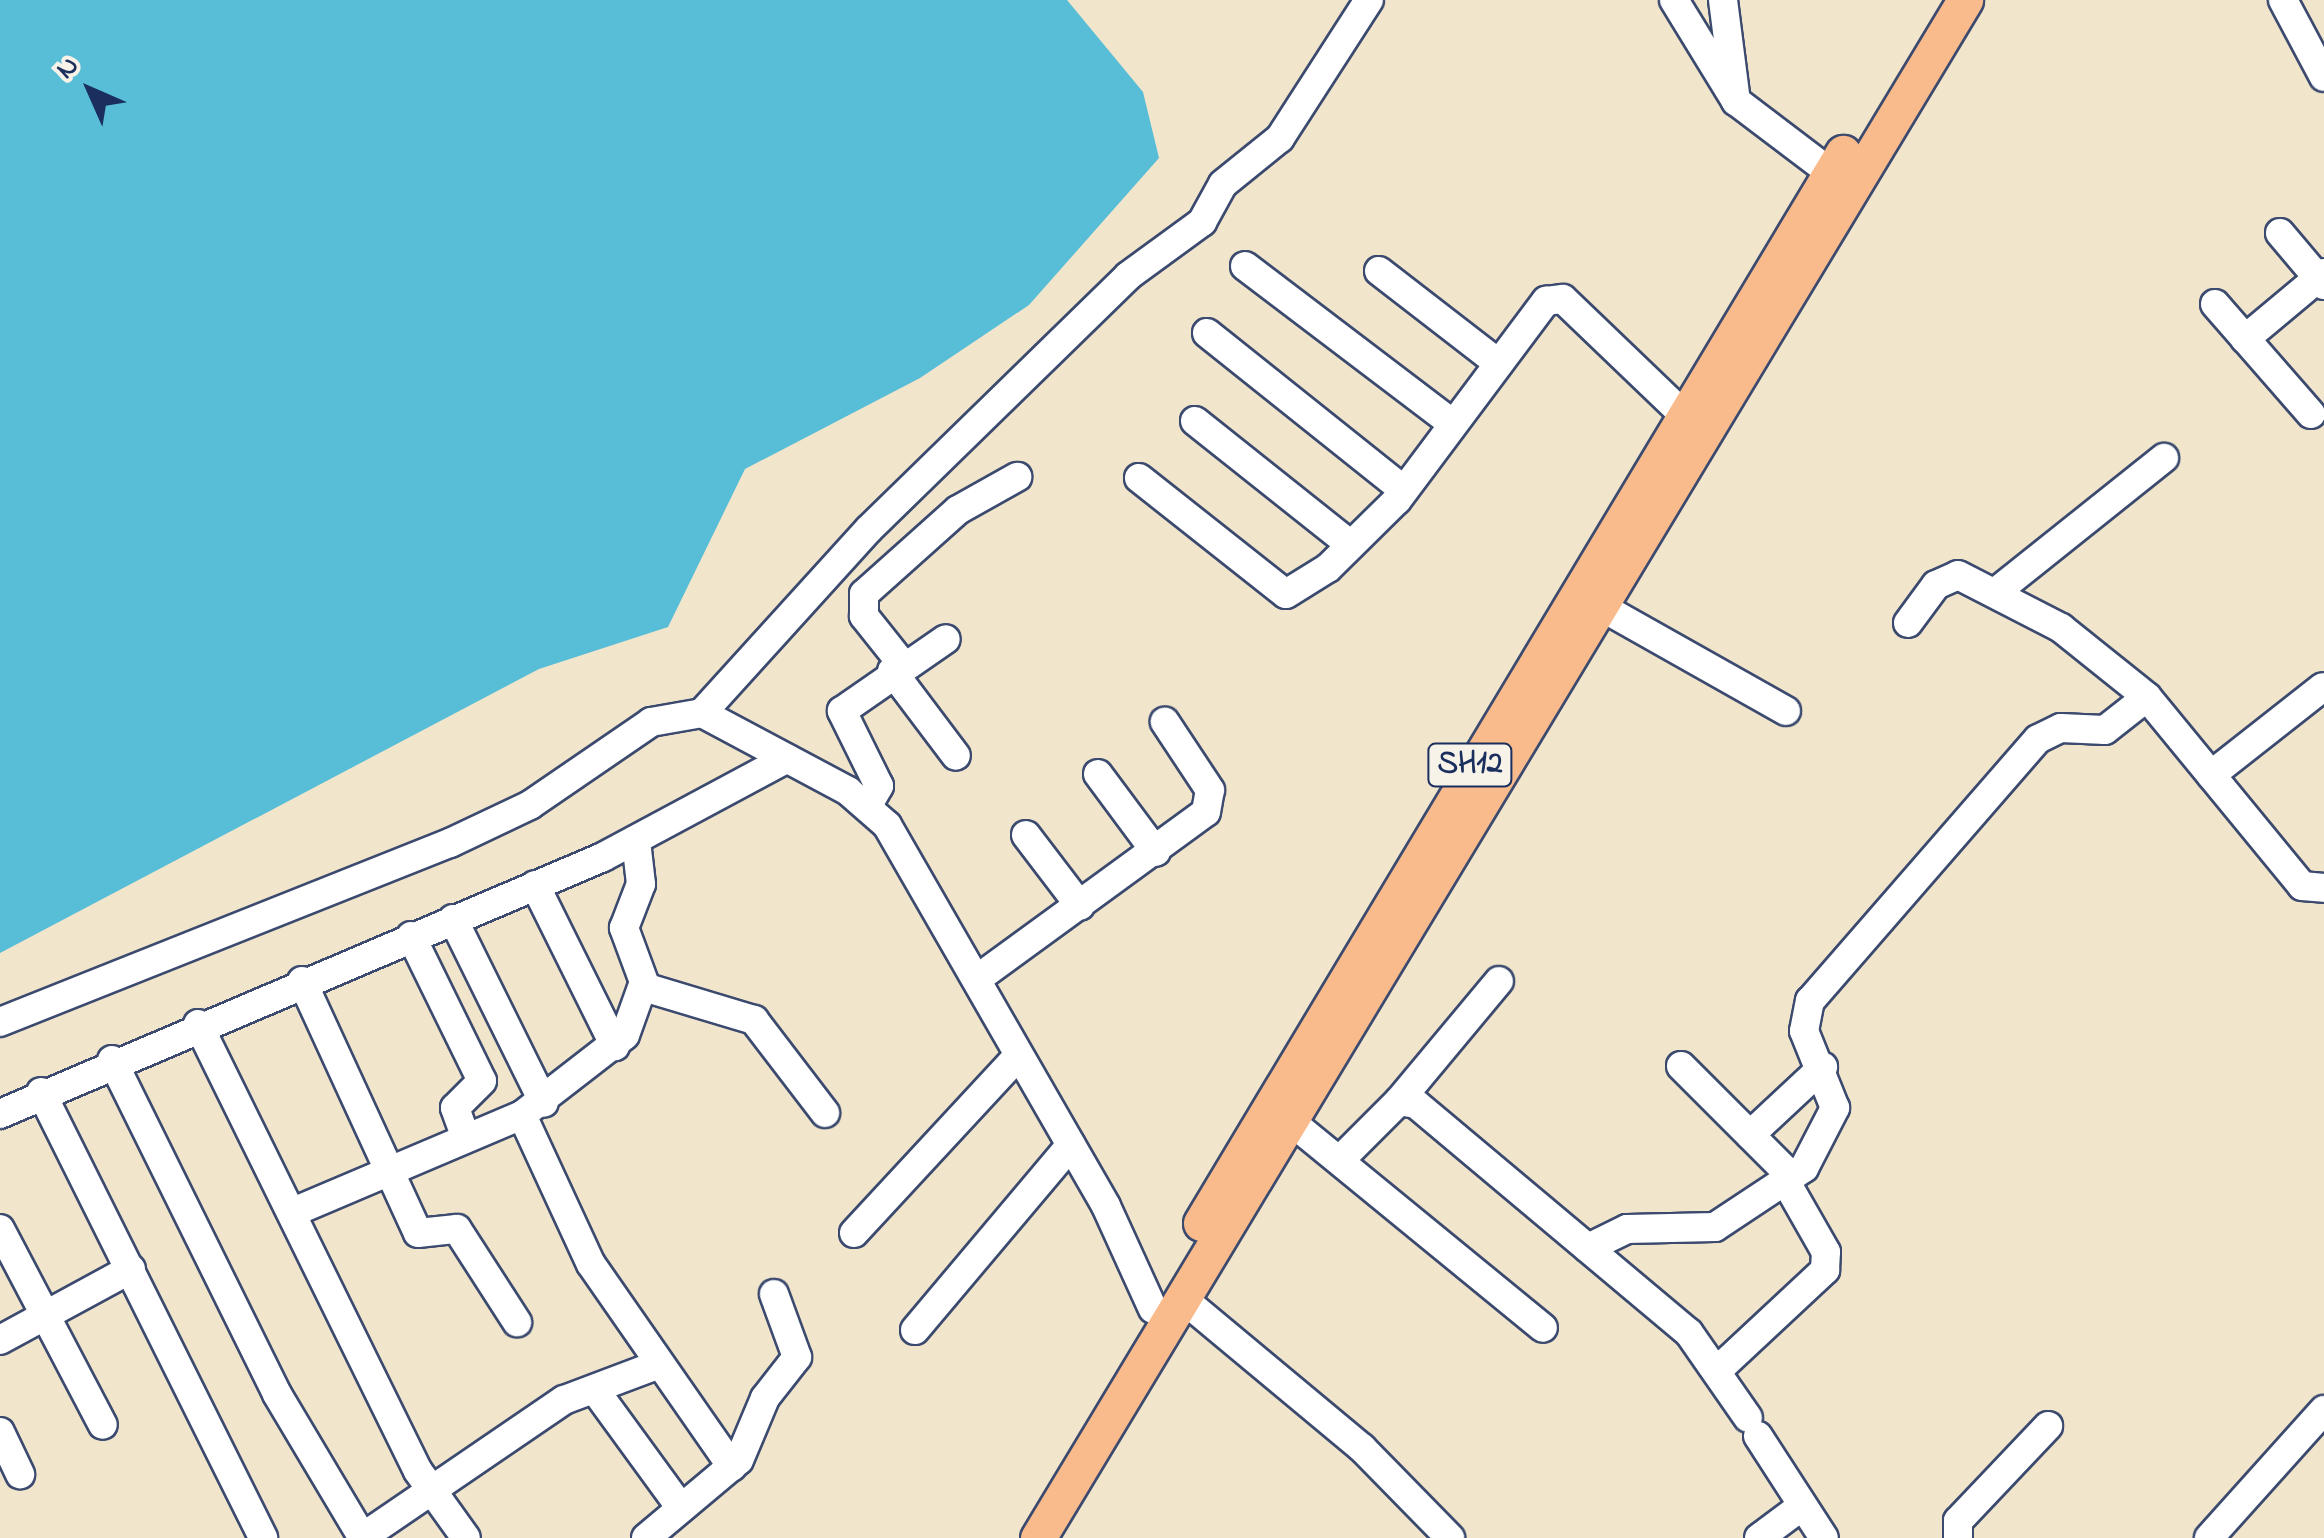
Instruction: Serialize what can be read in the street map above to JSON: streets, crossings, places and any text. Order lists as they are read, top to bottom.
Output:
{
  "streets": {
    "main road": ["SH12"]
  },
  "north": "top left"
}
